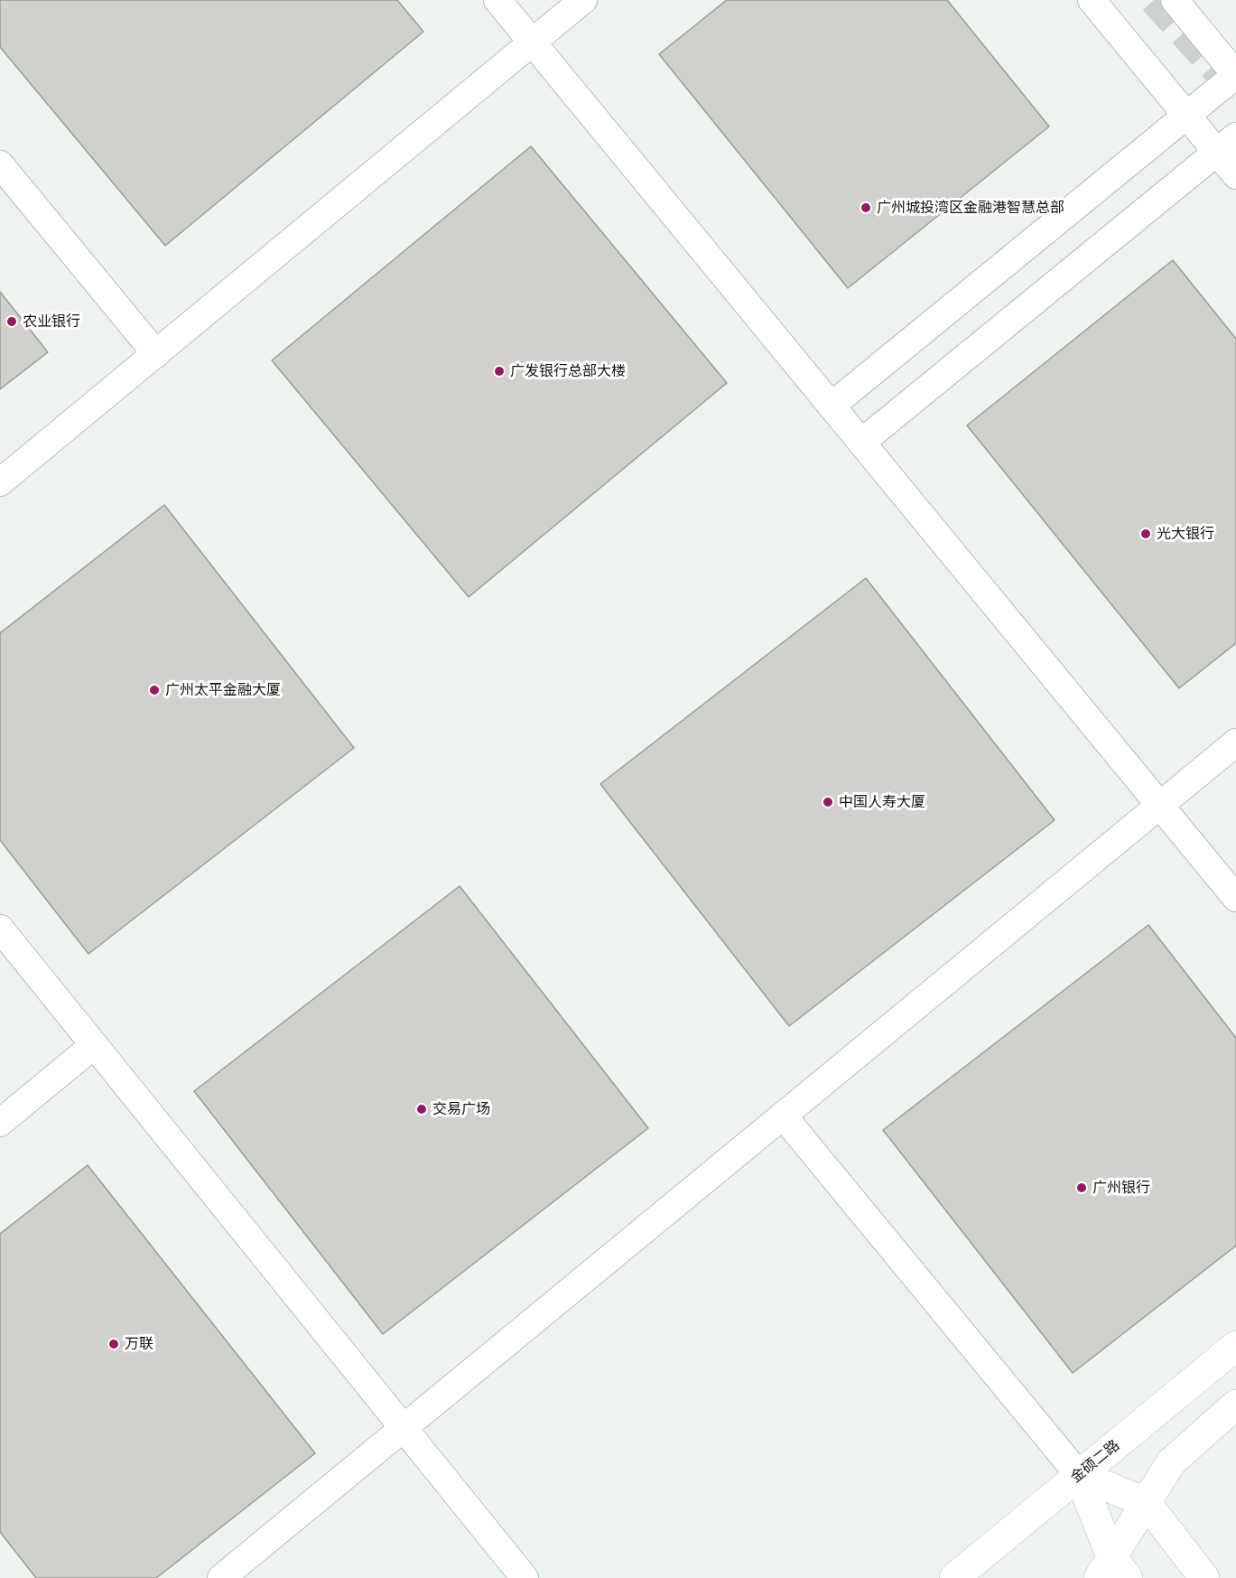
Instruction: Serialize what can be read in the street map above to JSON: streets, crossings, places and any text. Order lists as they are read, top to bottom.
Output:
{
  "streets": {
    "street": ["金硕二路"]
  },
  "places": [
    "广州城投湾区金融港智慧总部",
    "农业银行",
    "广发银行总部大楼",
    "光大银行",
    "广州太平金融大厦",
    "中国人寿大厦",
    "交易广场",
    "广州银行",
    "万联"
  ]
}
